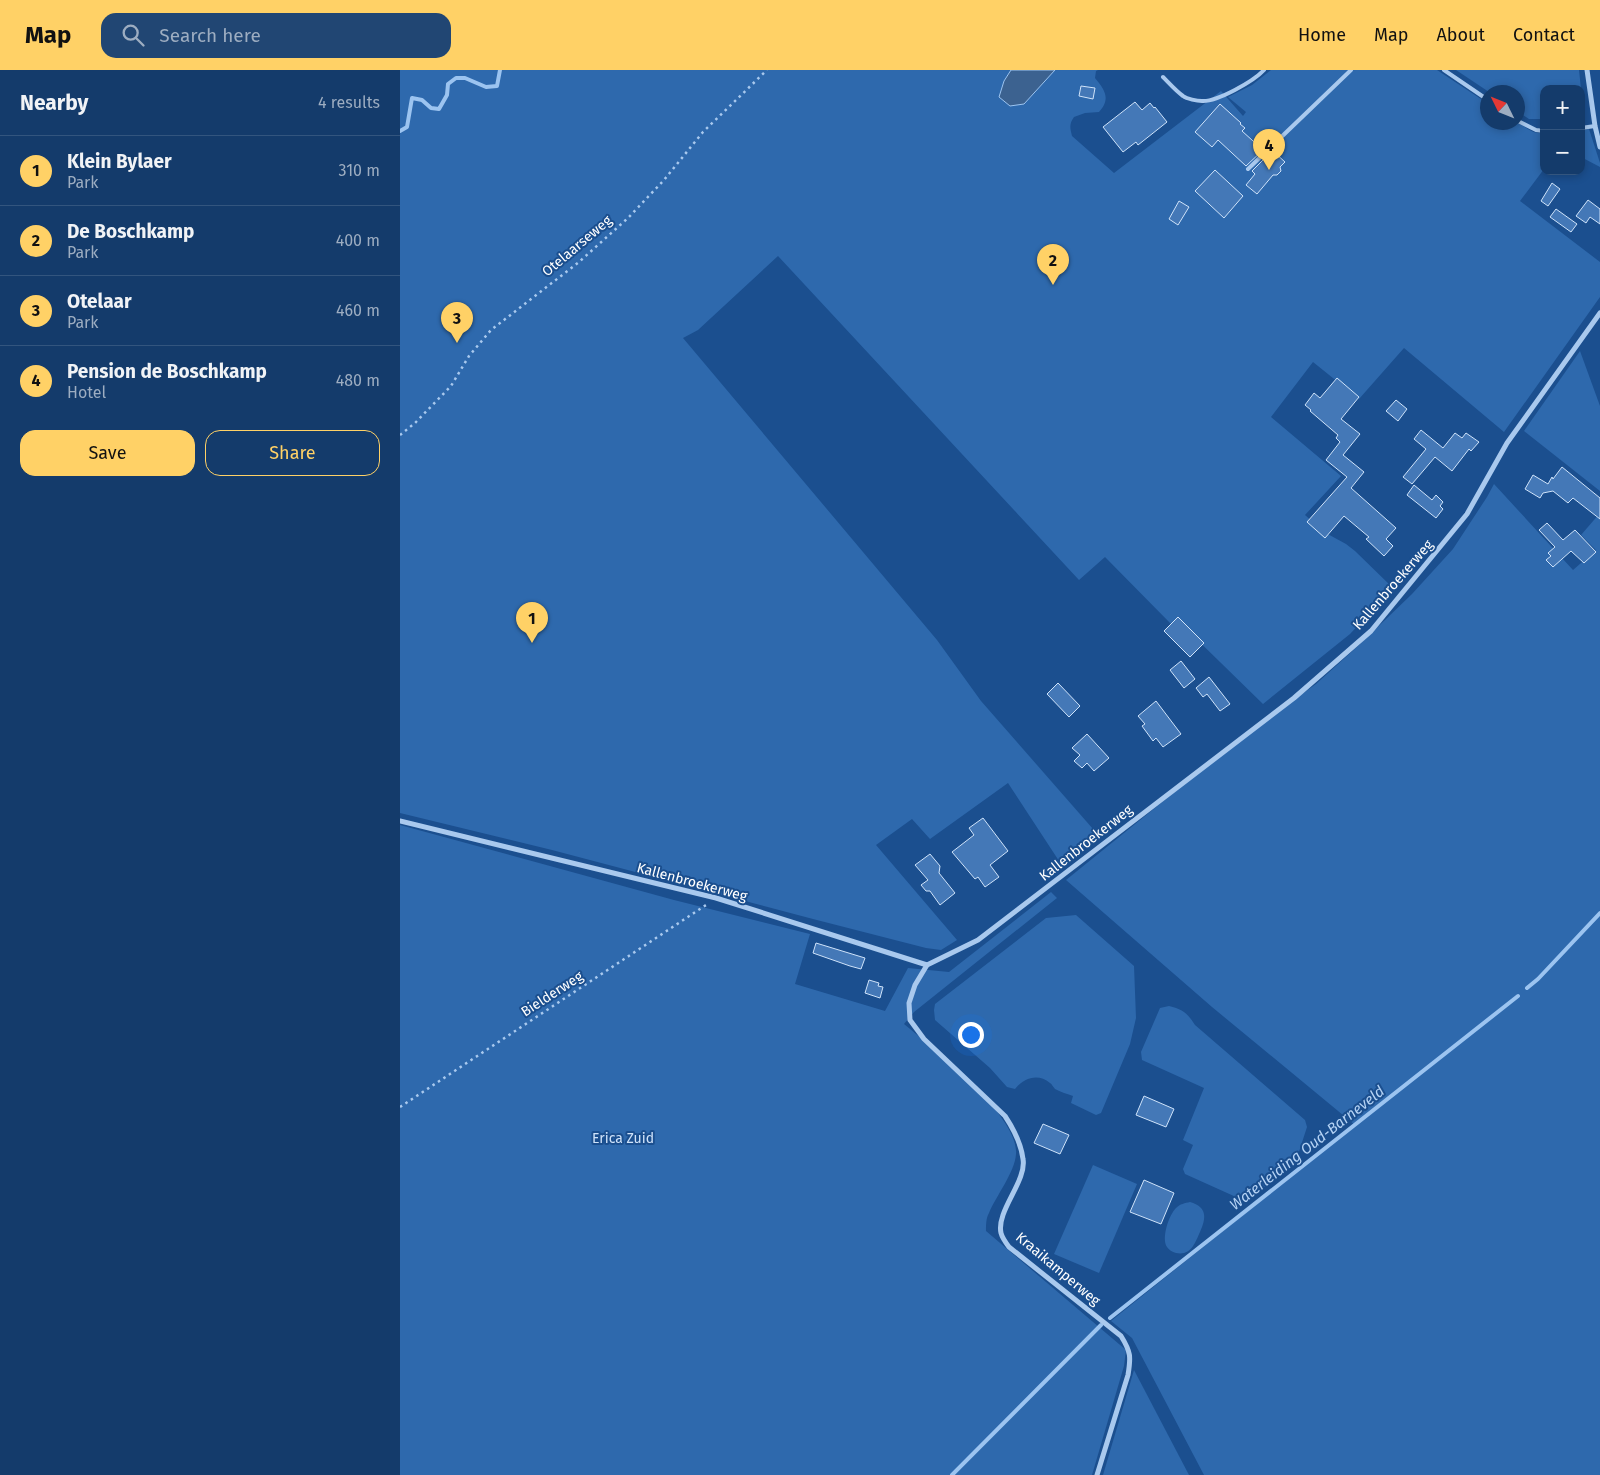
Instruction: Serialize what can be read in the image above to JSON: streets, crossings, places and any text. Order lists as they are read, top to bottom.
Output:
{
  "streets": {
    "street": ["Kallenbroekerweg", "Kraaikamperweg"],
    "path": ["Otelaarseweg", "Bielderweg"]
  },
  "crossings": [
    ["Kallenbroekerweg", "Bielderweg"],
    ["Kallenbroekerweg", "Kraaikamperweg"]
  ],
  "water": ["Waterleiding Oud-Barneveld"],
  "parks": ["Erica Zuid"],
  "north": "top left",
  "page": {
    "header": "Map",
    "search": "Search here",
    "nav": [
      "Home",
      "Map",
      "About",
      "Contact"
    ],
    "heading": ["Nearby", "4 results"],
    "map_buttons": ["+", "−"],
    "pins": [
      "4",
      "2",
      "3",
      "1"
    ],
    "list": [
      {
        "mark": "1",
        "name": "Klein Bylaer",
        "note": "Park",
        "value": "310 m"
      },
      {
        "mark": "2",
        "name": "De Boschkamp",
        "note": "Park",
        "value": "400 m"
      },
      {
        "mark": "3",
        "name": "Otelaar",
        "note": "Park",
        "value": "460 m"
      },
      {
        "mark": "4",
        "name": "Pension de Boschkamp",
        "note": "Hotel",
        "value": "480 m"
      }
    ],
    "buttons": ["Save", "Share"]
  }
}
